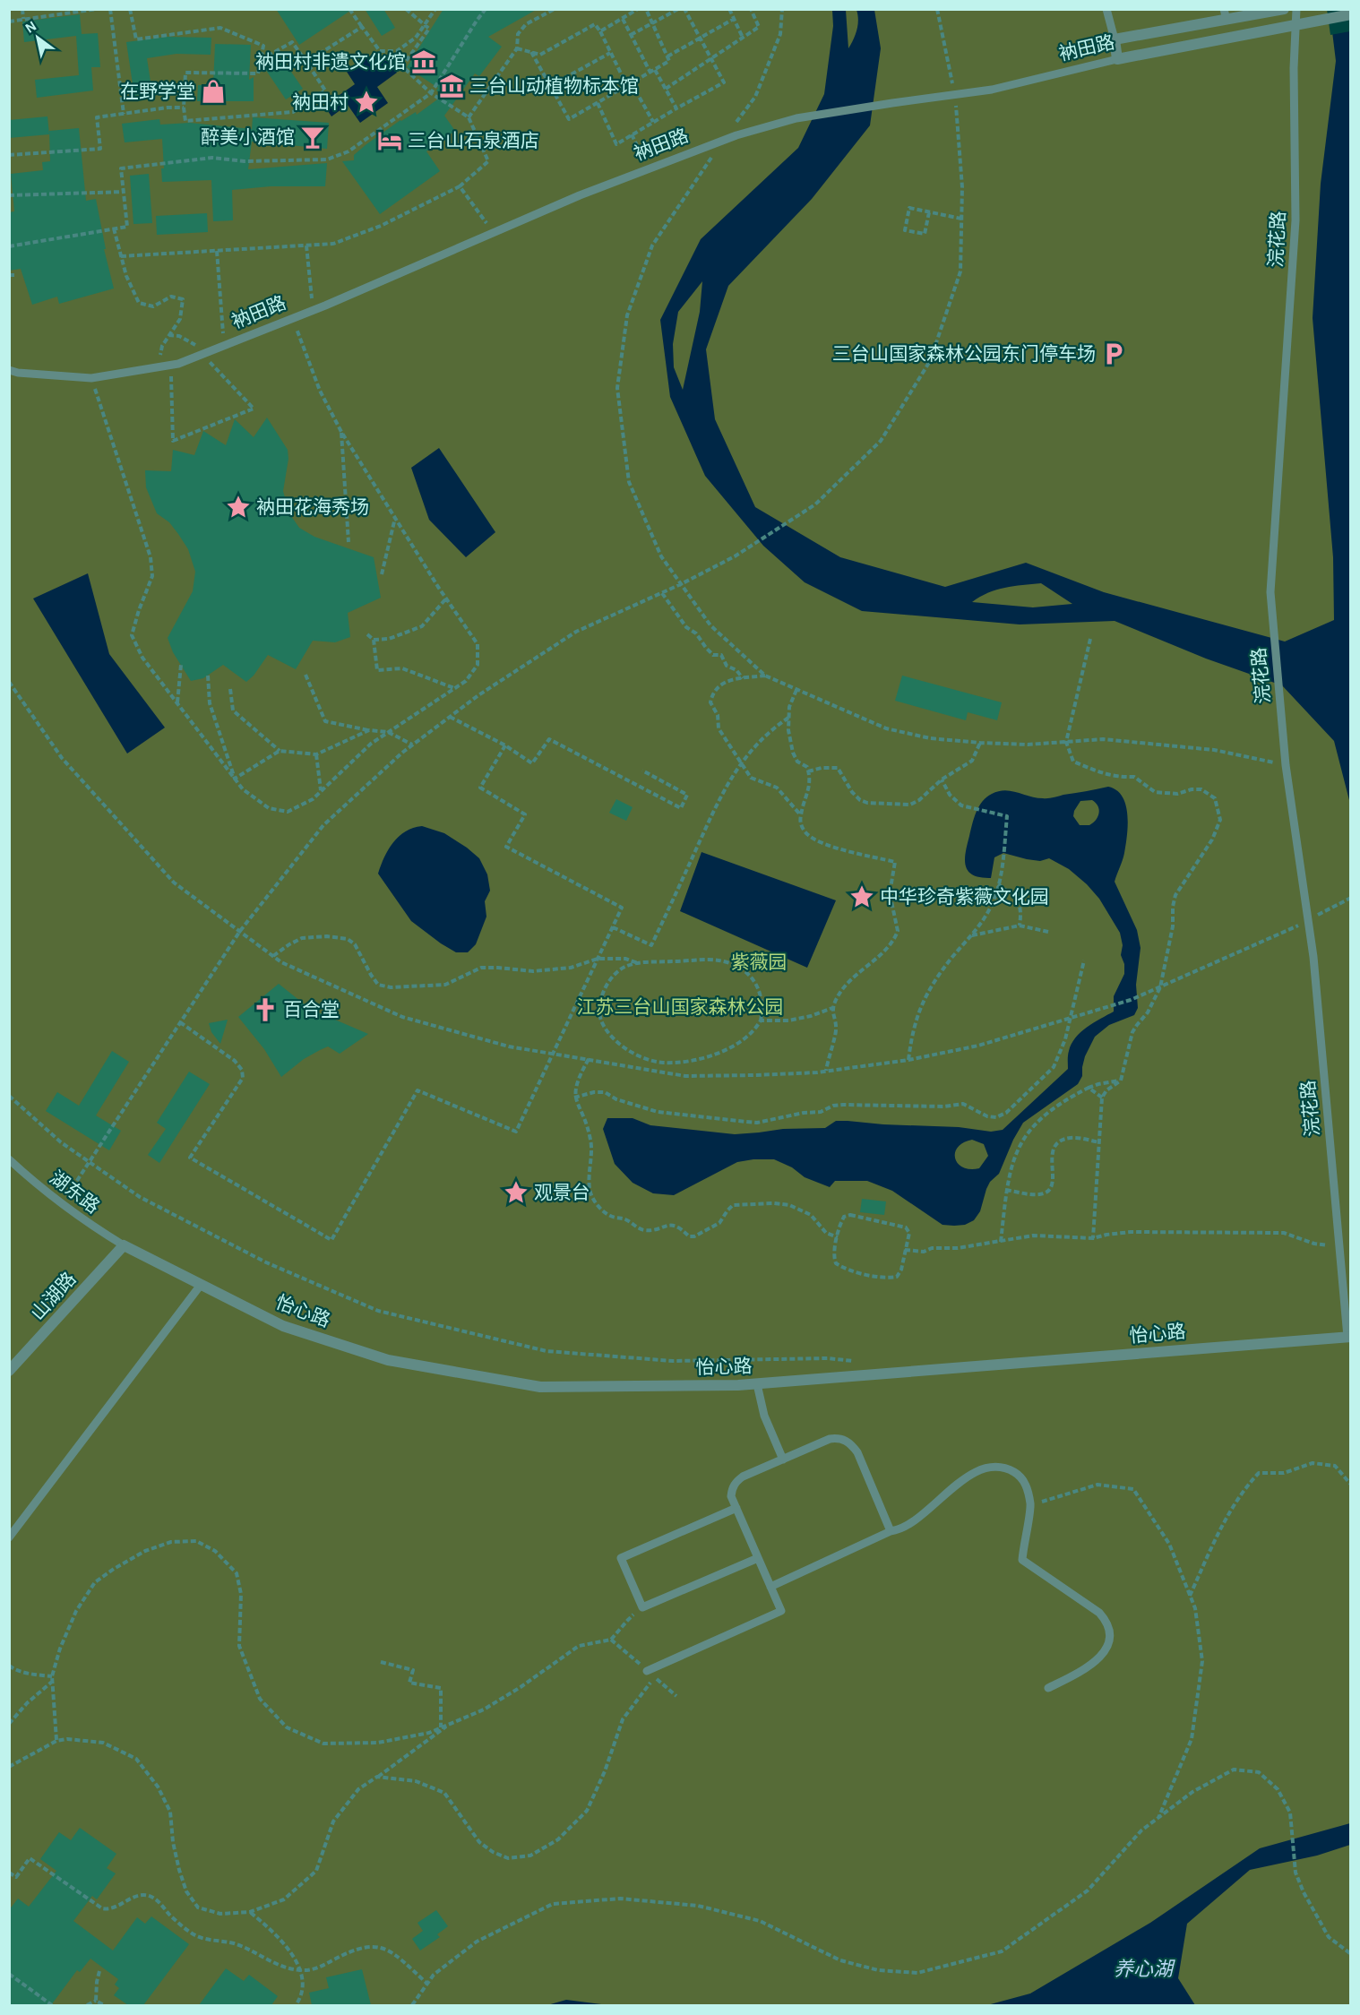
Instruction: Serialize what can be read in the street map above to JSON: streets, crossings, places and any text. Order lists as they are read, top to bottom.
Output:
{
  "streets": {
    "street": ["衲田路", "山湖路", "怡心路"],
    "lane": ["浣花路", "湖东路"]
  },
  "crossings": [
    ["衲田路", "浣花路"],
    ["浣花路", "怡心路"],
    ["湖东路", "山湖路"],
    ["湖东路", "怡心路"],
    ["山湖路", "怡心路"]
  ],
  "water": ["养心湖"],
  "parks": ["紫薇园", "江苏三台山国家森林公园"],
  "places": {
    "museum": ["衲田村非遗文化馆", "三台山动植物标本馆"],
    "shop": ["在野学堂"],
    "place": [
      "衲田村",
      "衲田花海秀场",
      "中华珍奇紫薇文化园",
      "观景台"
    ],
    "bar": ["醉美小酒馆"],
    "hotel": ["三台山石泉酒店"],
    "parking": ["三台山国家森林公园东门停车场"],
    "church": ["百合堂"]
  },
  "north": "top left"
}
